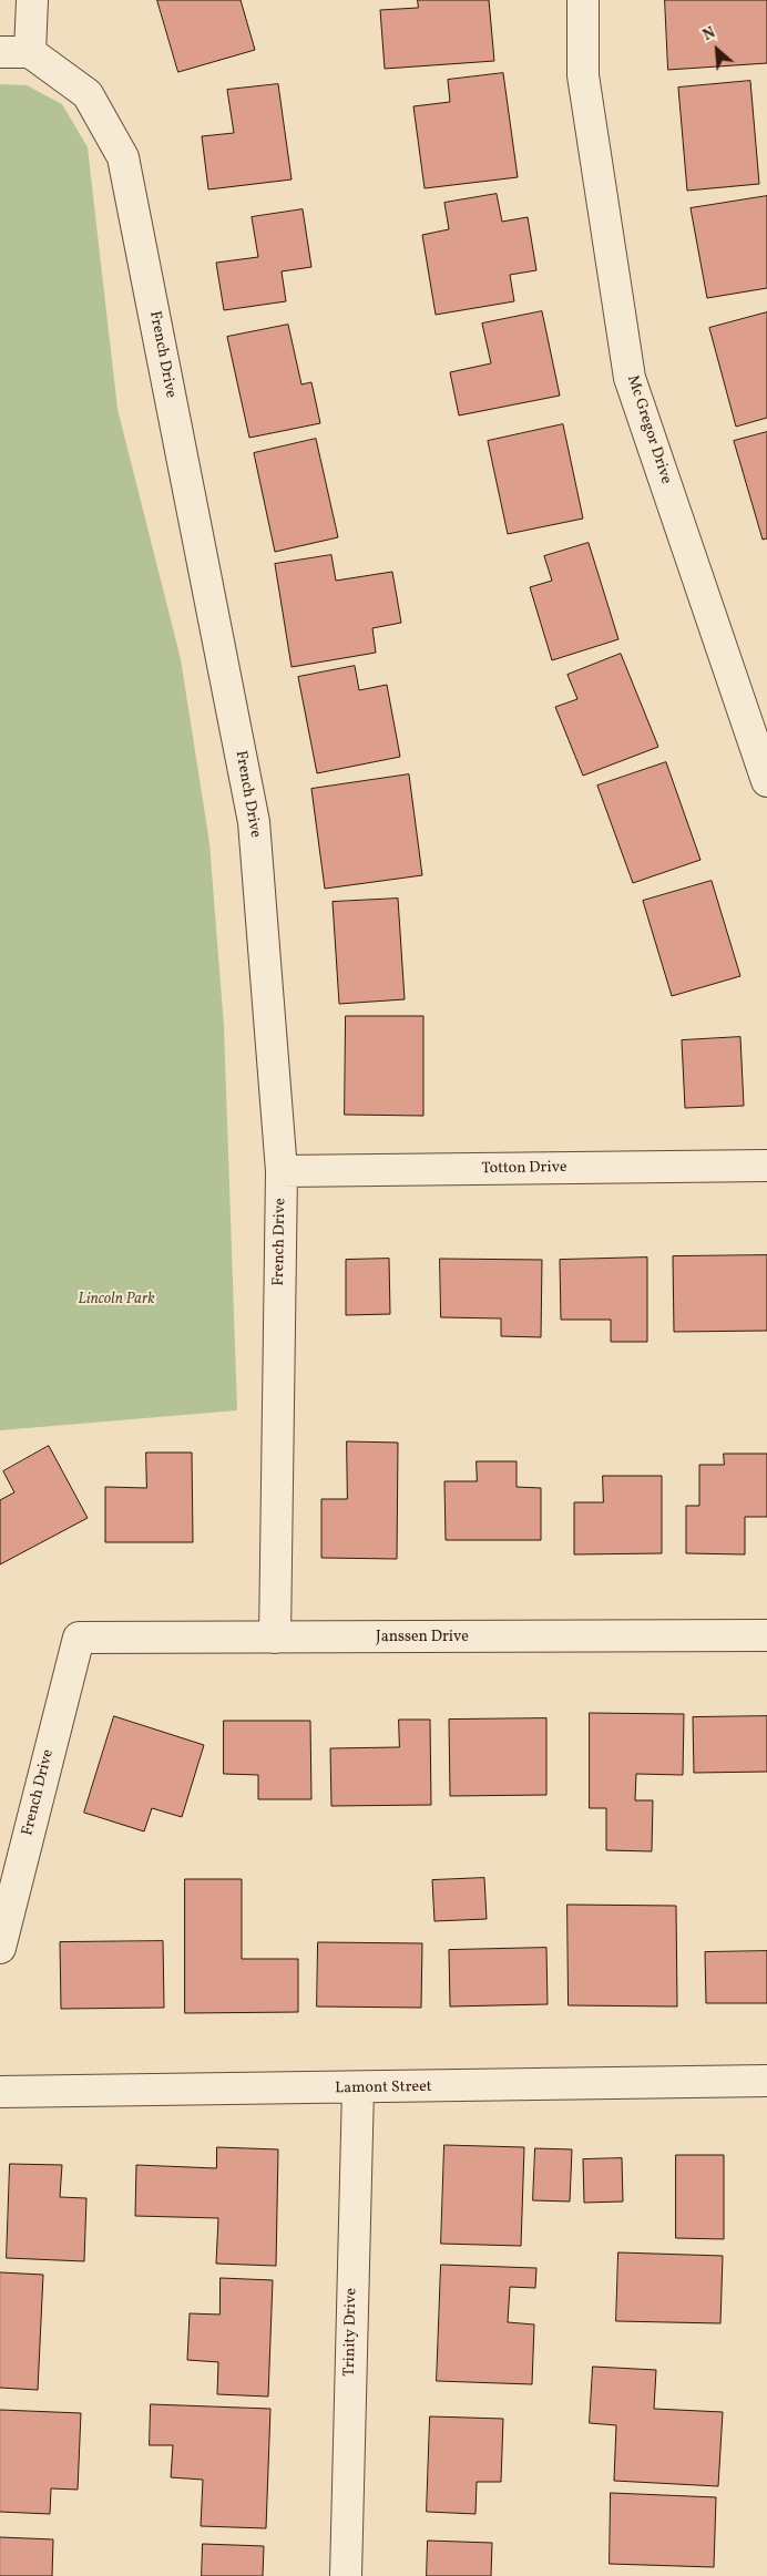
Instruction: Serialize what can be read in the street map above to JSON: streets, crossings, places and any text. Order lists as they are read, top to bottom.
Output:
{
  "streets": {
    "street": [
      "French Drive",
      "Mc Gregor Drive",
      "Totton Drive",
      "Janssen Drive",
      "Lamont Street",
      "Trinity Drive"
    ]
  },
  "crossings": [
    ["French Drive", "Totton Drive"],
    ["French Drive", "Janssen Drive"],
    ["Lamont Street", "Trinity Drive"]
  ],
  "parks": ["Lincoln Park"],
  "north": "top left"
}
